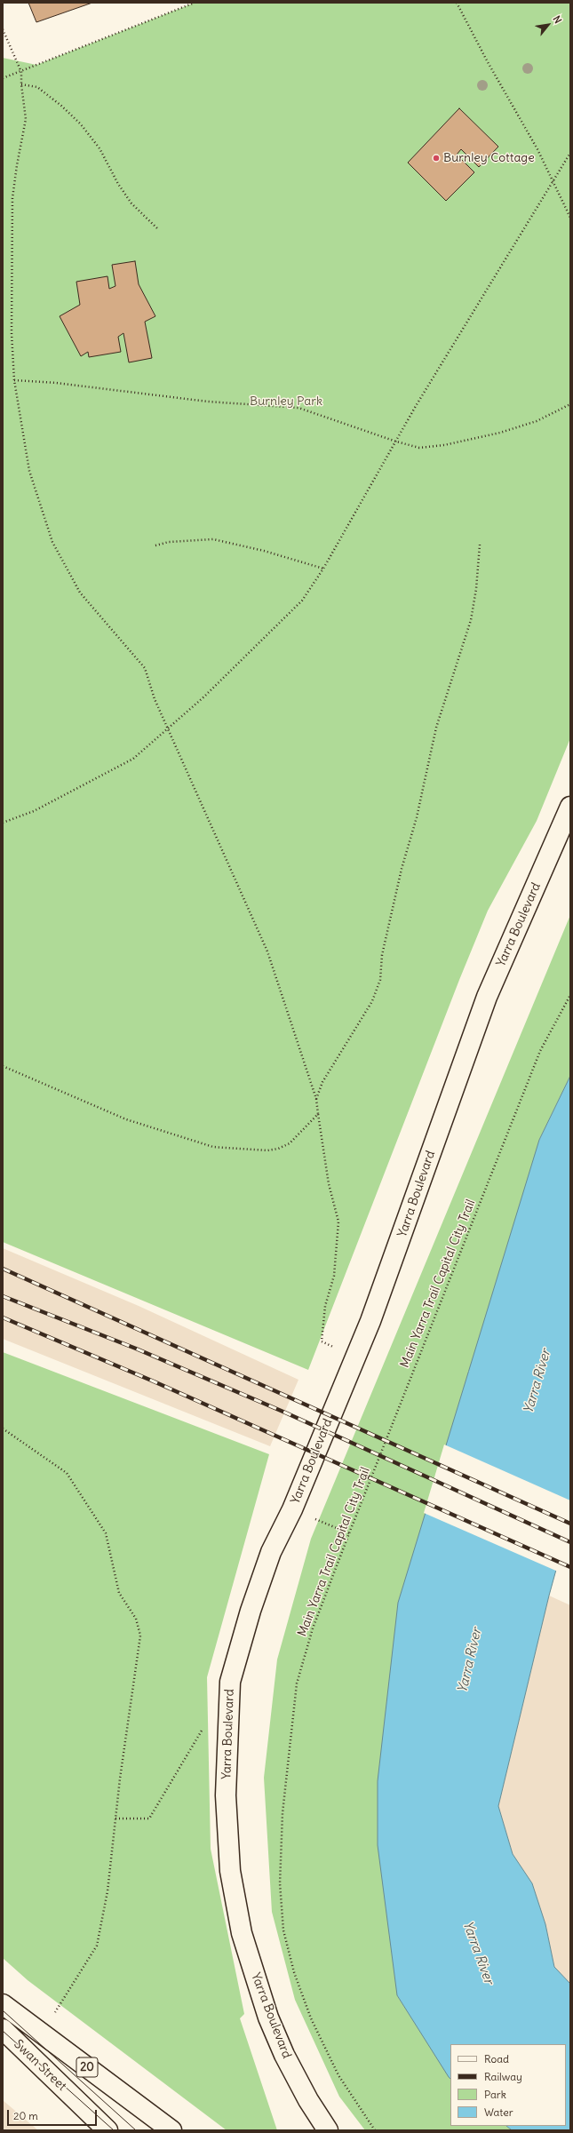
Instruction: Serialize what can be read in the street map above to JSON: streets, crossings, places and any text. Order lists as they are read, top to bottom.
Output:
{
  "streets": {
    "main road": ["Yarra Boulevard", "Swan Street", "20"],
    "path": ["Main Yarra Trail Capital City Trail"]
  },
  "water": ["Yarra River"],
  "parks": ["Burnley Park"],
  "places": ["Burnley Cottage"],
  "legend": [
    "Road",
    "Railway",
    "Park",
    "Water"
  ],
  "scale_bar": "20 m",
  "north": "top right"
}
